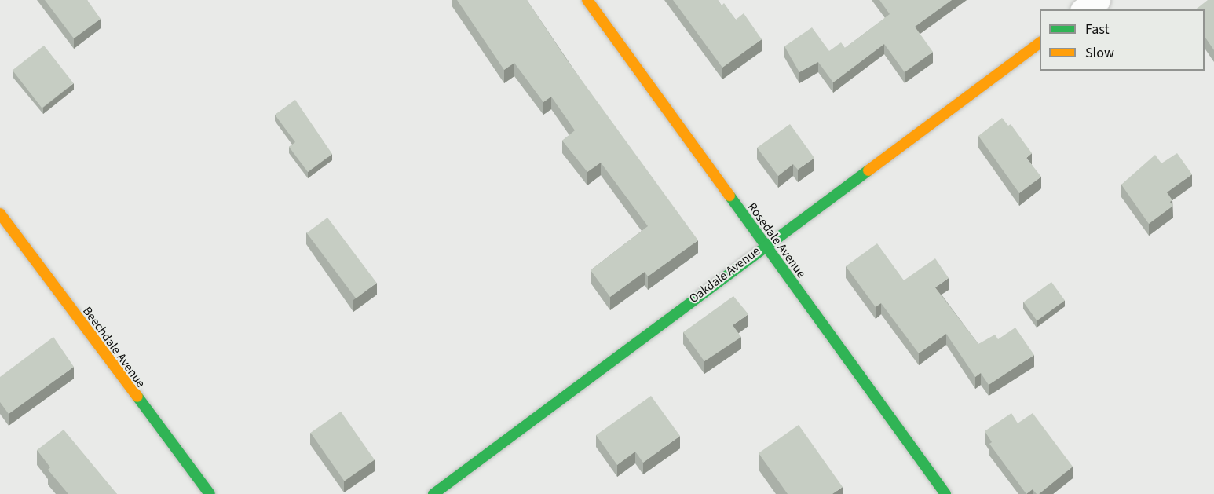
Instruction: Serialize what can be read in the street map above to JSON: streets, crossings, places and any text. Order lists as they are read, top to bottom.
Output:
{
  "streets": {
    "street": ["Rosedale Avenue", "Oakdale Avenue", "Beechdale Avenue"]
  },
  "crossings": [
    ["Rosedale Avenue", "Oakdale Avenue"]
  ],
  "legend": ["Fast", "Slow"]
}
